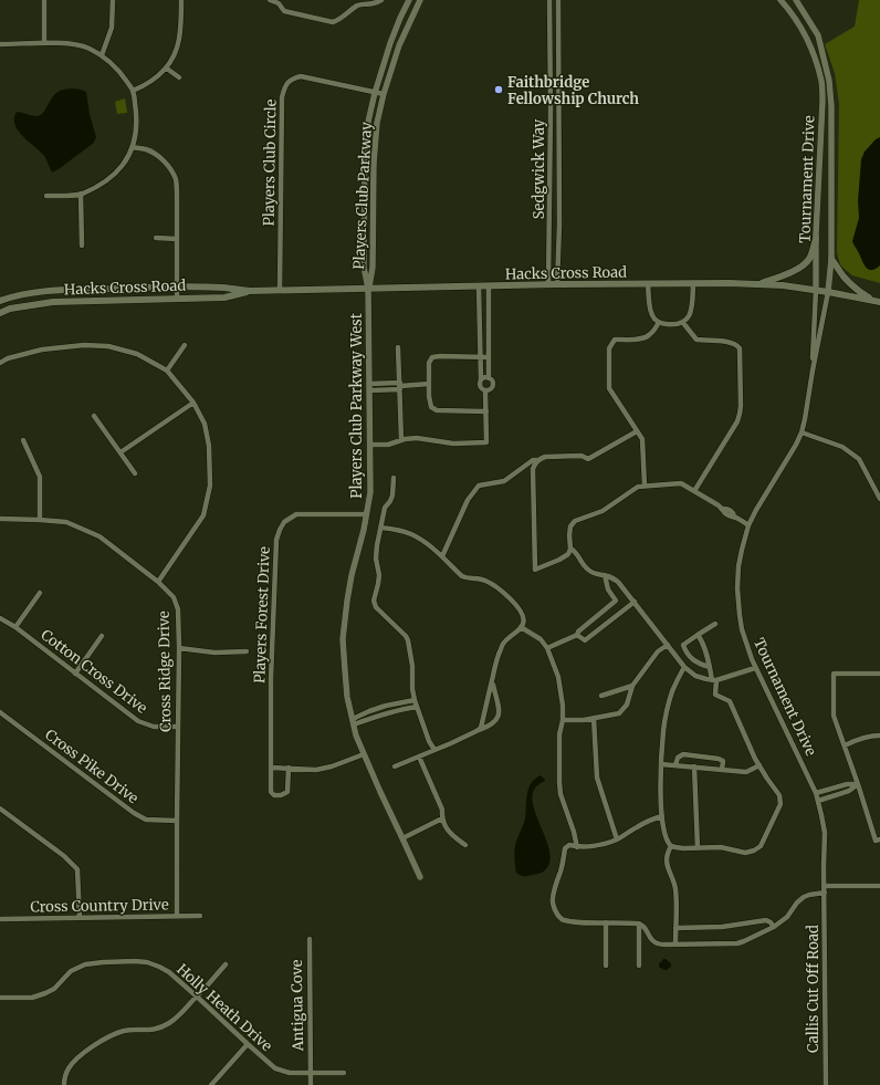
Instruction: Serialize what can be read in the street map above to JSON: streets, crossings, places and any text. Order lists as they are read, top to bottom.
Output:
{
  "streets": {
    "main road": ["Hacks Cross Road"],
    "street": [
      "Players Club Circle",
      "Sedgwick Way",
      "Tournament Drive",
      "Players Club Parkway",
      "Players Club Parkway West",
      "Players Forest Drive",
      "Cotton Cross Drive",
      "Cross Ridge Drive",
      "Cross Pike Drive",
      "Cross Country Drive",
      "Callis Cut Off Road",
      "Antigua Cove",
      "Holly Heath Drive"
    ]
  },
  "crossings": [
    ["Players Club Circle", "Players Club Parkway"],
    ["Players Club Circle", "Hacks Cross Road"],
    ["Sedgwick Way", "Hacks Cross Road"],
    ["Tournament Drive", "Hacks Cross Road"],
    ["Tournament Drive", "Callis Cut Off Road"],
    ["Players Club Parkway", "Hacks Cross Road"],
    ["Players Club Parkway", "Players Club Parkway West"],
    ["Hacks Cross Road", "Players Club Parkway West"],
    ["Players Club Parkway West", "Players Forest Drive"],
    ["Cotton Cross Drive", "Cross Ridge Drive"],
    ["Cross Ridge Drive", "Cross Pike Drive"],
    ["Cross Ridge Drive", "Cross Country Drive"],
    ["Antigua Cove", "Holly Heath Drive"]
  ],
  "places": ["Faithbridge Fellowship Church"]
}
